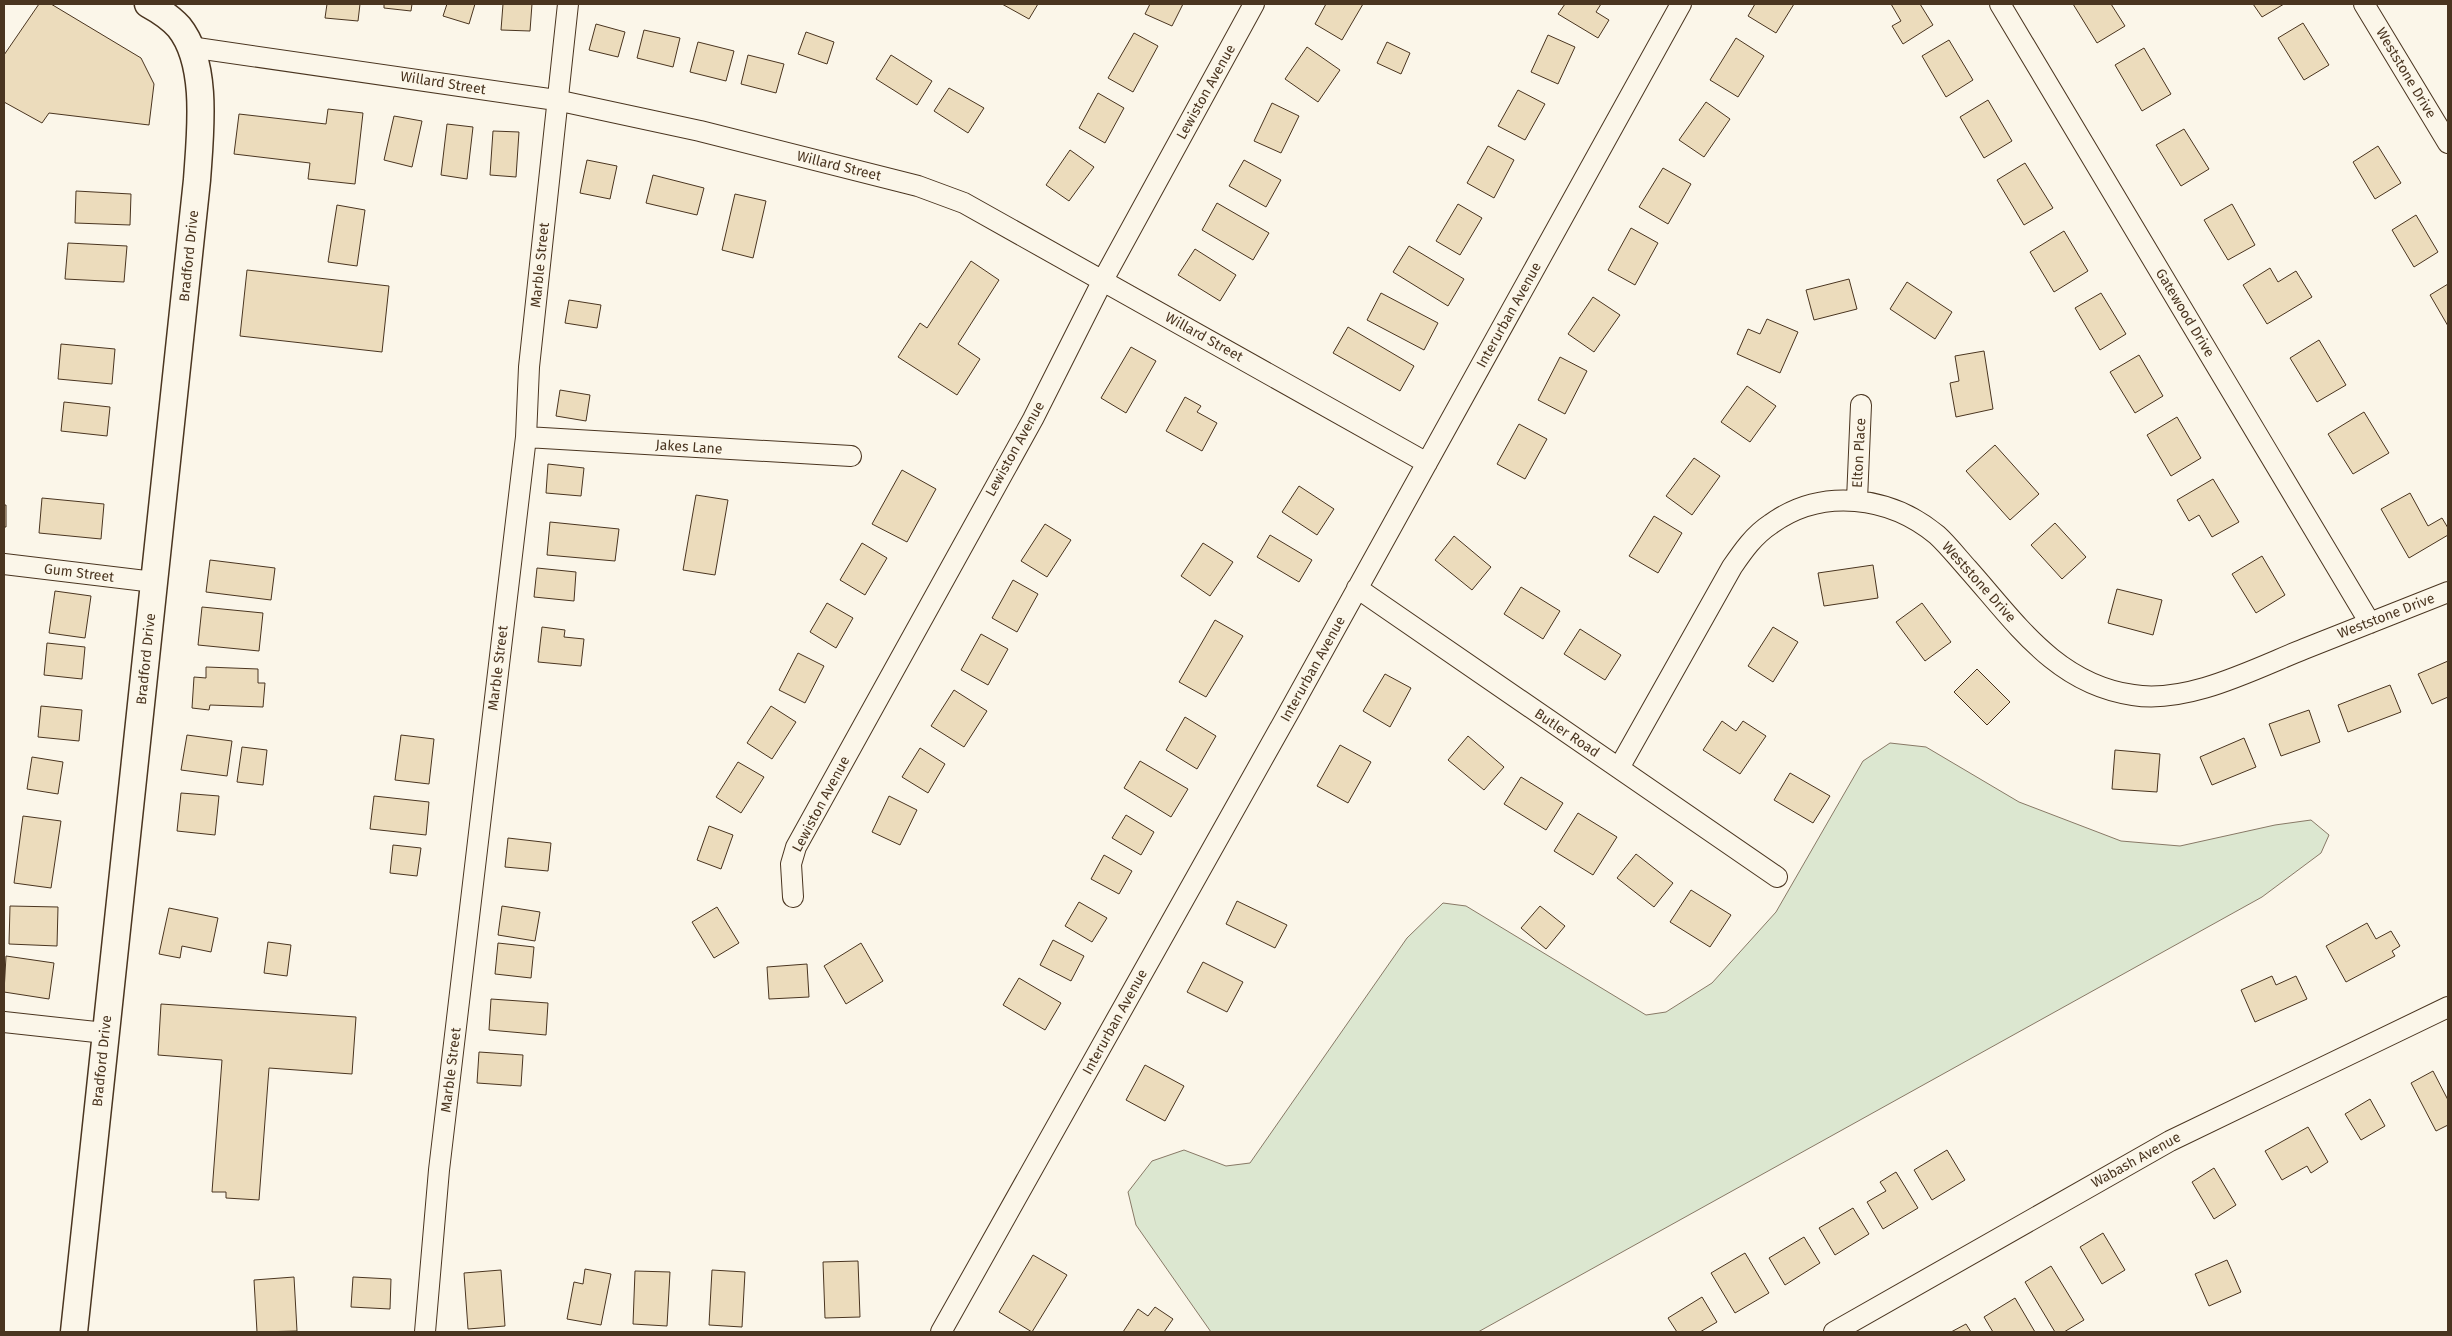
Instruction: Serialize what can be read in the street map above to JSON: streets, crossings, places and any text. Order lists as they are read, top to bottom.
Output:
{
  "streets": {
    "street": [
      "Weststone Drive",
      "Willard Street",
      "Lewiston Avenue",
      "Bradford Drive",
      "Marble Street",
      "Gatewood Drive",
      "Interurban Avenue",
      "Jakes Lane",
      "Elton Place",
      "Gum Street",
      "Butler Road",
      "Wabash Avenue"
    ]
  },
  "crossings": [
    ["Weststone Drive", "Gatewood Drive"],
    ["Weststone Drive", "Elton Place"],
    ["Weststone Drive", "Butler Road"],
    ["Willard Street", "Lewiston Avenue"],
    ["Willard Street", "Bradford Drive"],
    ["Willard Street", "Marble Street"],
    ["Willard Street", "Interurban Avenue"],
    ["Bradford Drive", "Gum Street"],
    ["Marble Street", "Jakes Lane"],
    ["Interurban Avenue", "Butler Road"]
  ]
}
